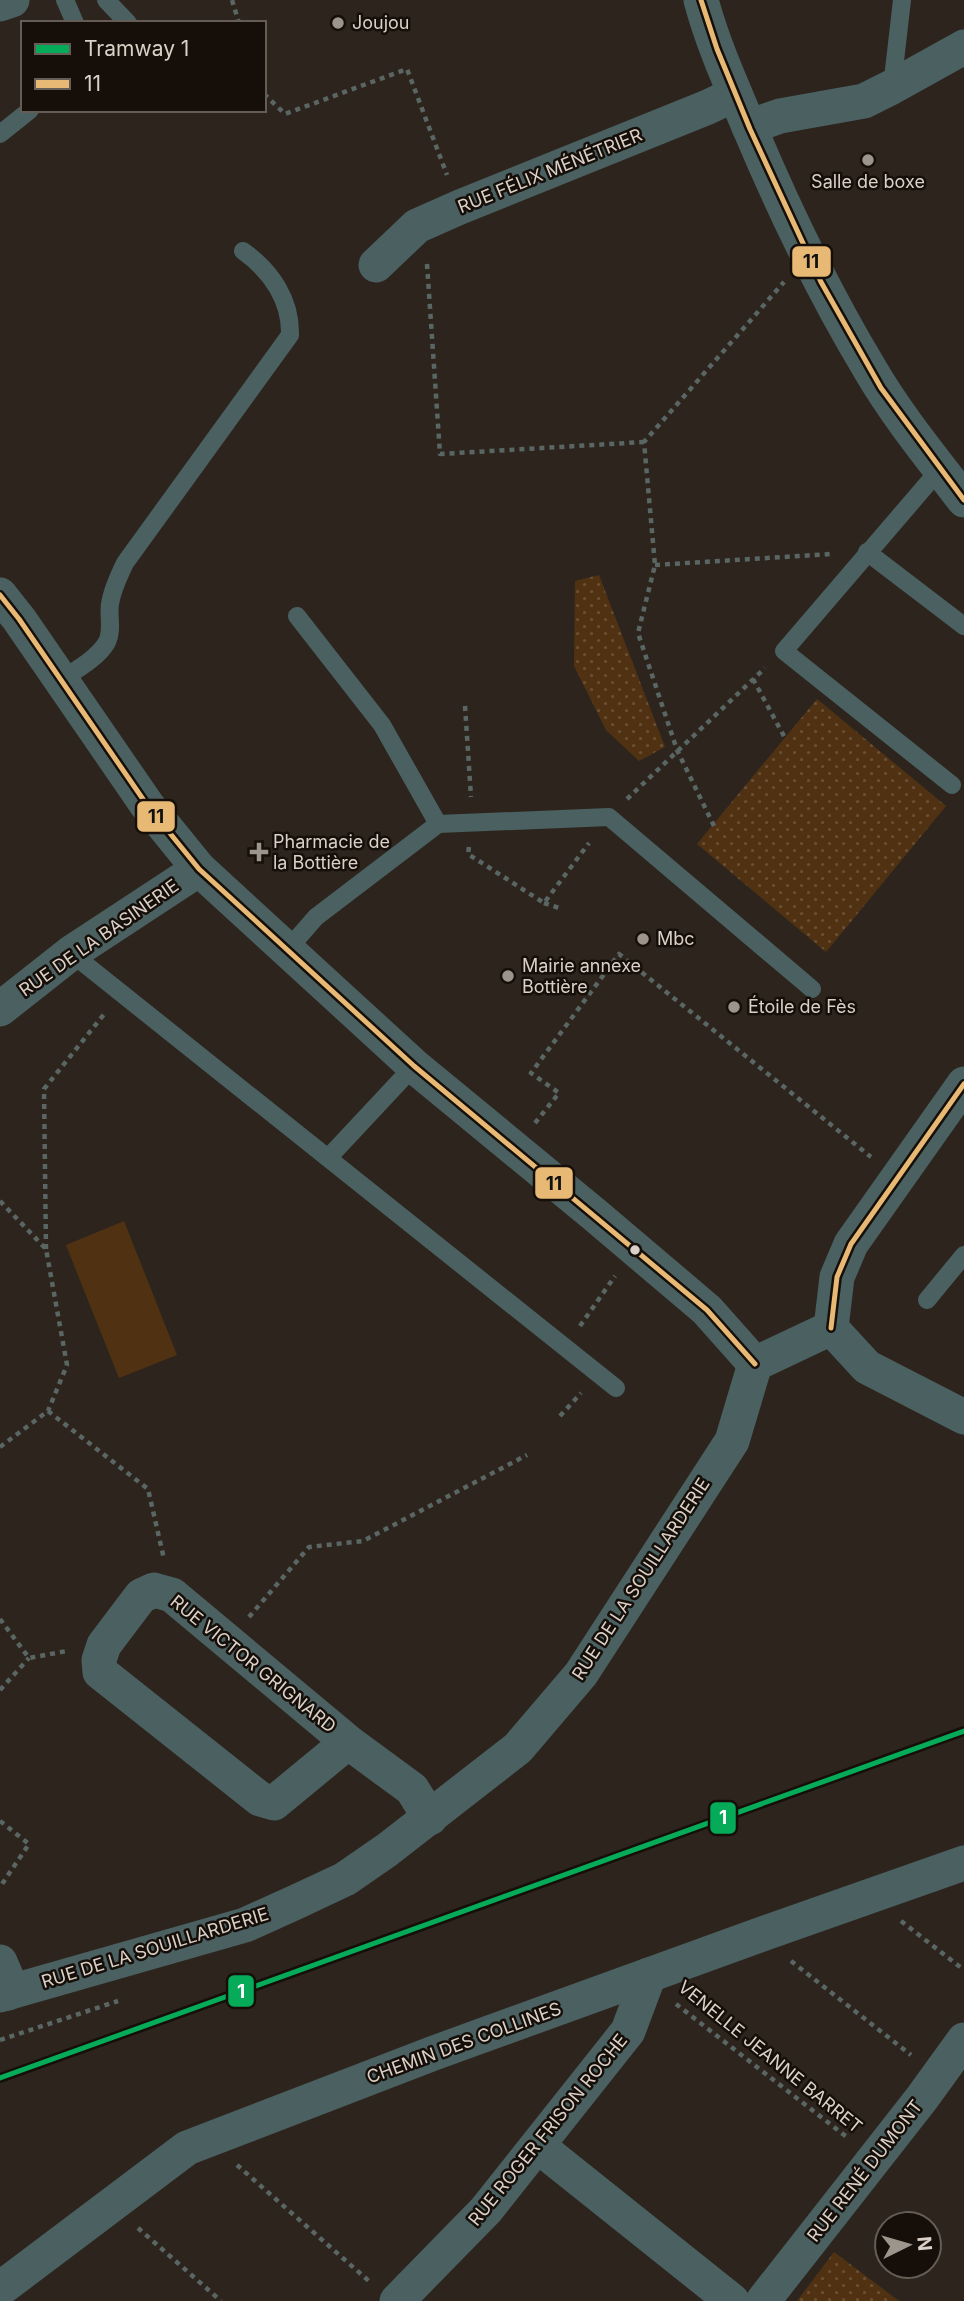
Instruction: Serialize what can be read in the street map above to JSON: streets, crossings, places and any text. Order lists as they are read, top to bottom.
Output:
{
  "streets": {
    "street": [
      "RUE FÉLIX MÉNÉTRIER",
      "RUE DE LA BASINERIE",
      "RUE DE LA SOUILLARDERIE",
      "RUE VICTOR GRIGNARD",
      "CHEMIN DES COLLINES",
      "RUE ROGER FRISON ROCHE",
      "RUE RENÉ DUMONT"
    ],
    "path": ["VENELLE JEANNE BARRET"]
  },
  "crossings": [
    ["RUE DE LA SOUILLARDERIE", "RUE VICTOR GRIGNARD"],
    ["CHEMIN DES COLLINES", "VENELLE JEANNE BARRET"],
    ["CHEMIN DES COLLINES", "RUE ROGER FRISON ROCHE"],
    ["VENELLE JEANNE BARRET", "RUE ROGER FRISON ROCHE"],
    ["VENELLE JEANNE BARRET", "RUE RENÉ DUMONT"]
  ],
  "places": {
    "other": [
      "Joujou",
      "Salle de boxe",
      "Mbc",
      "Mairie annexe Bottière",
      "Étoile de Fès"
    ],
    "health": ["Pharmacie de la Bottière"]
  },
  "lines": ["transit line 11", "tram line 1"],
  "legend": ["Tramway 1", "11"],
  "north": "right"
}
